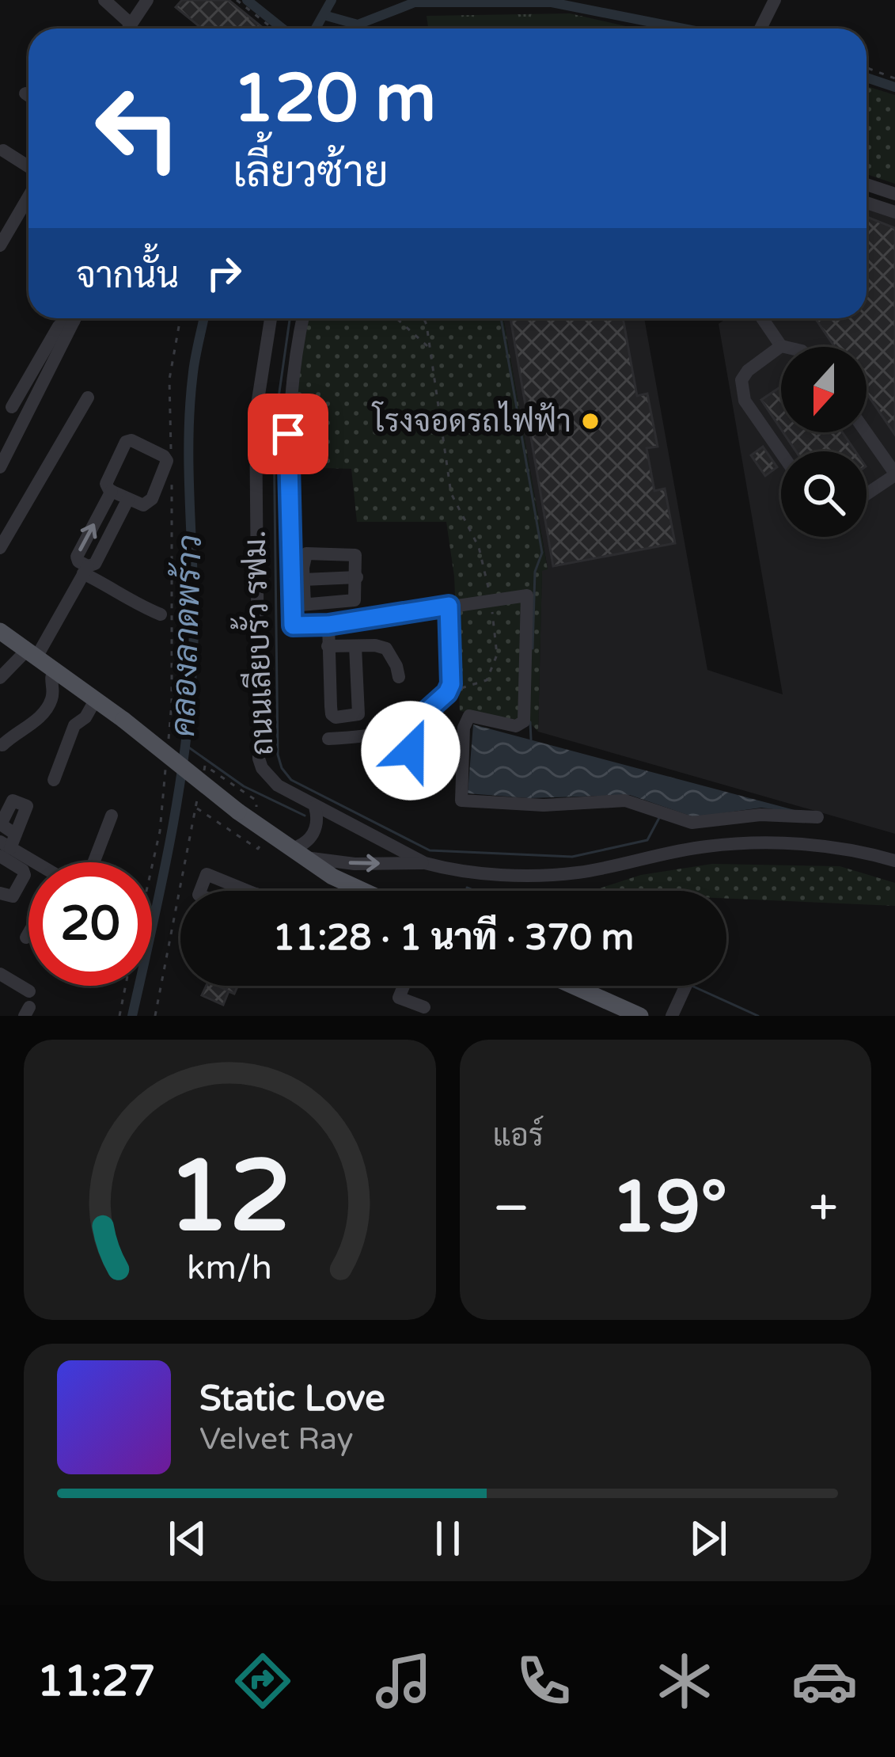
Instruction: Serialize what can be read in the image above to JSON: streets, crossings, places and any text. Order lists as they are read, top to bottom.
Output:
{
  "streets": {
    "street": ["ถนนเลียบรั้ว รฟม."]
  },
  "water": ["คลองลาดพร้าว"],
  "places": ["โรงจอดรถไฟฟ้า"],
  "north": "bottom",
  "page": {
    "turn": ["120 m", "เลี้ยวซ้าย"],
    "then": "จากนั้น",
    "limit": "20",
    "trip": "11:28 · 1 นาที · 370 m",
    "tile": "แอร์",
    "heat": ["−", "19°", "+"],
    "song": ["Static Love", "Velvet Ray"],
    "tabs": "11:27",
    "gauge": ["12", "km/h"]
  }
}
